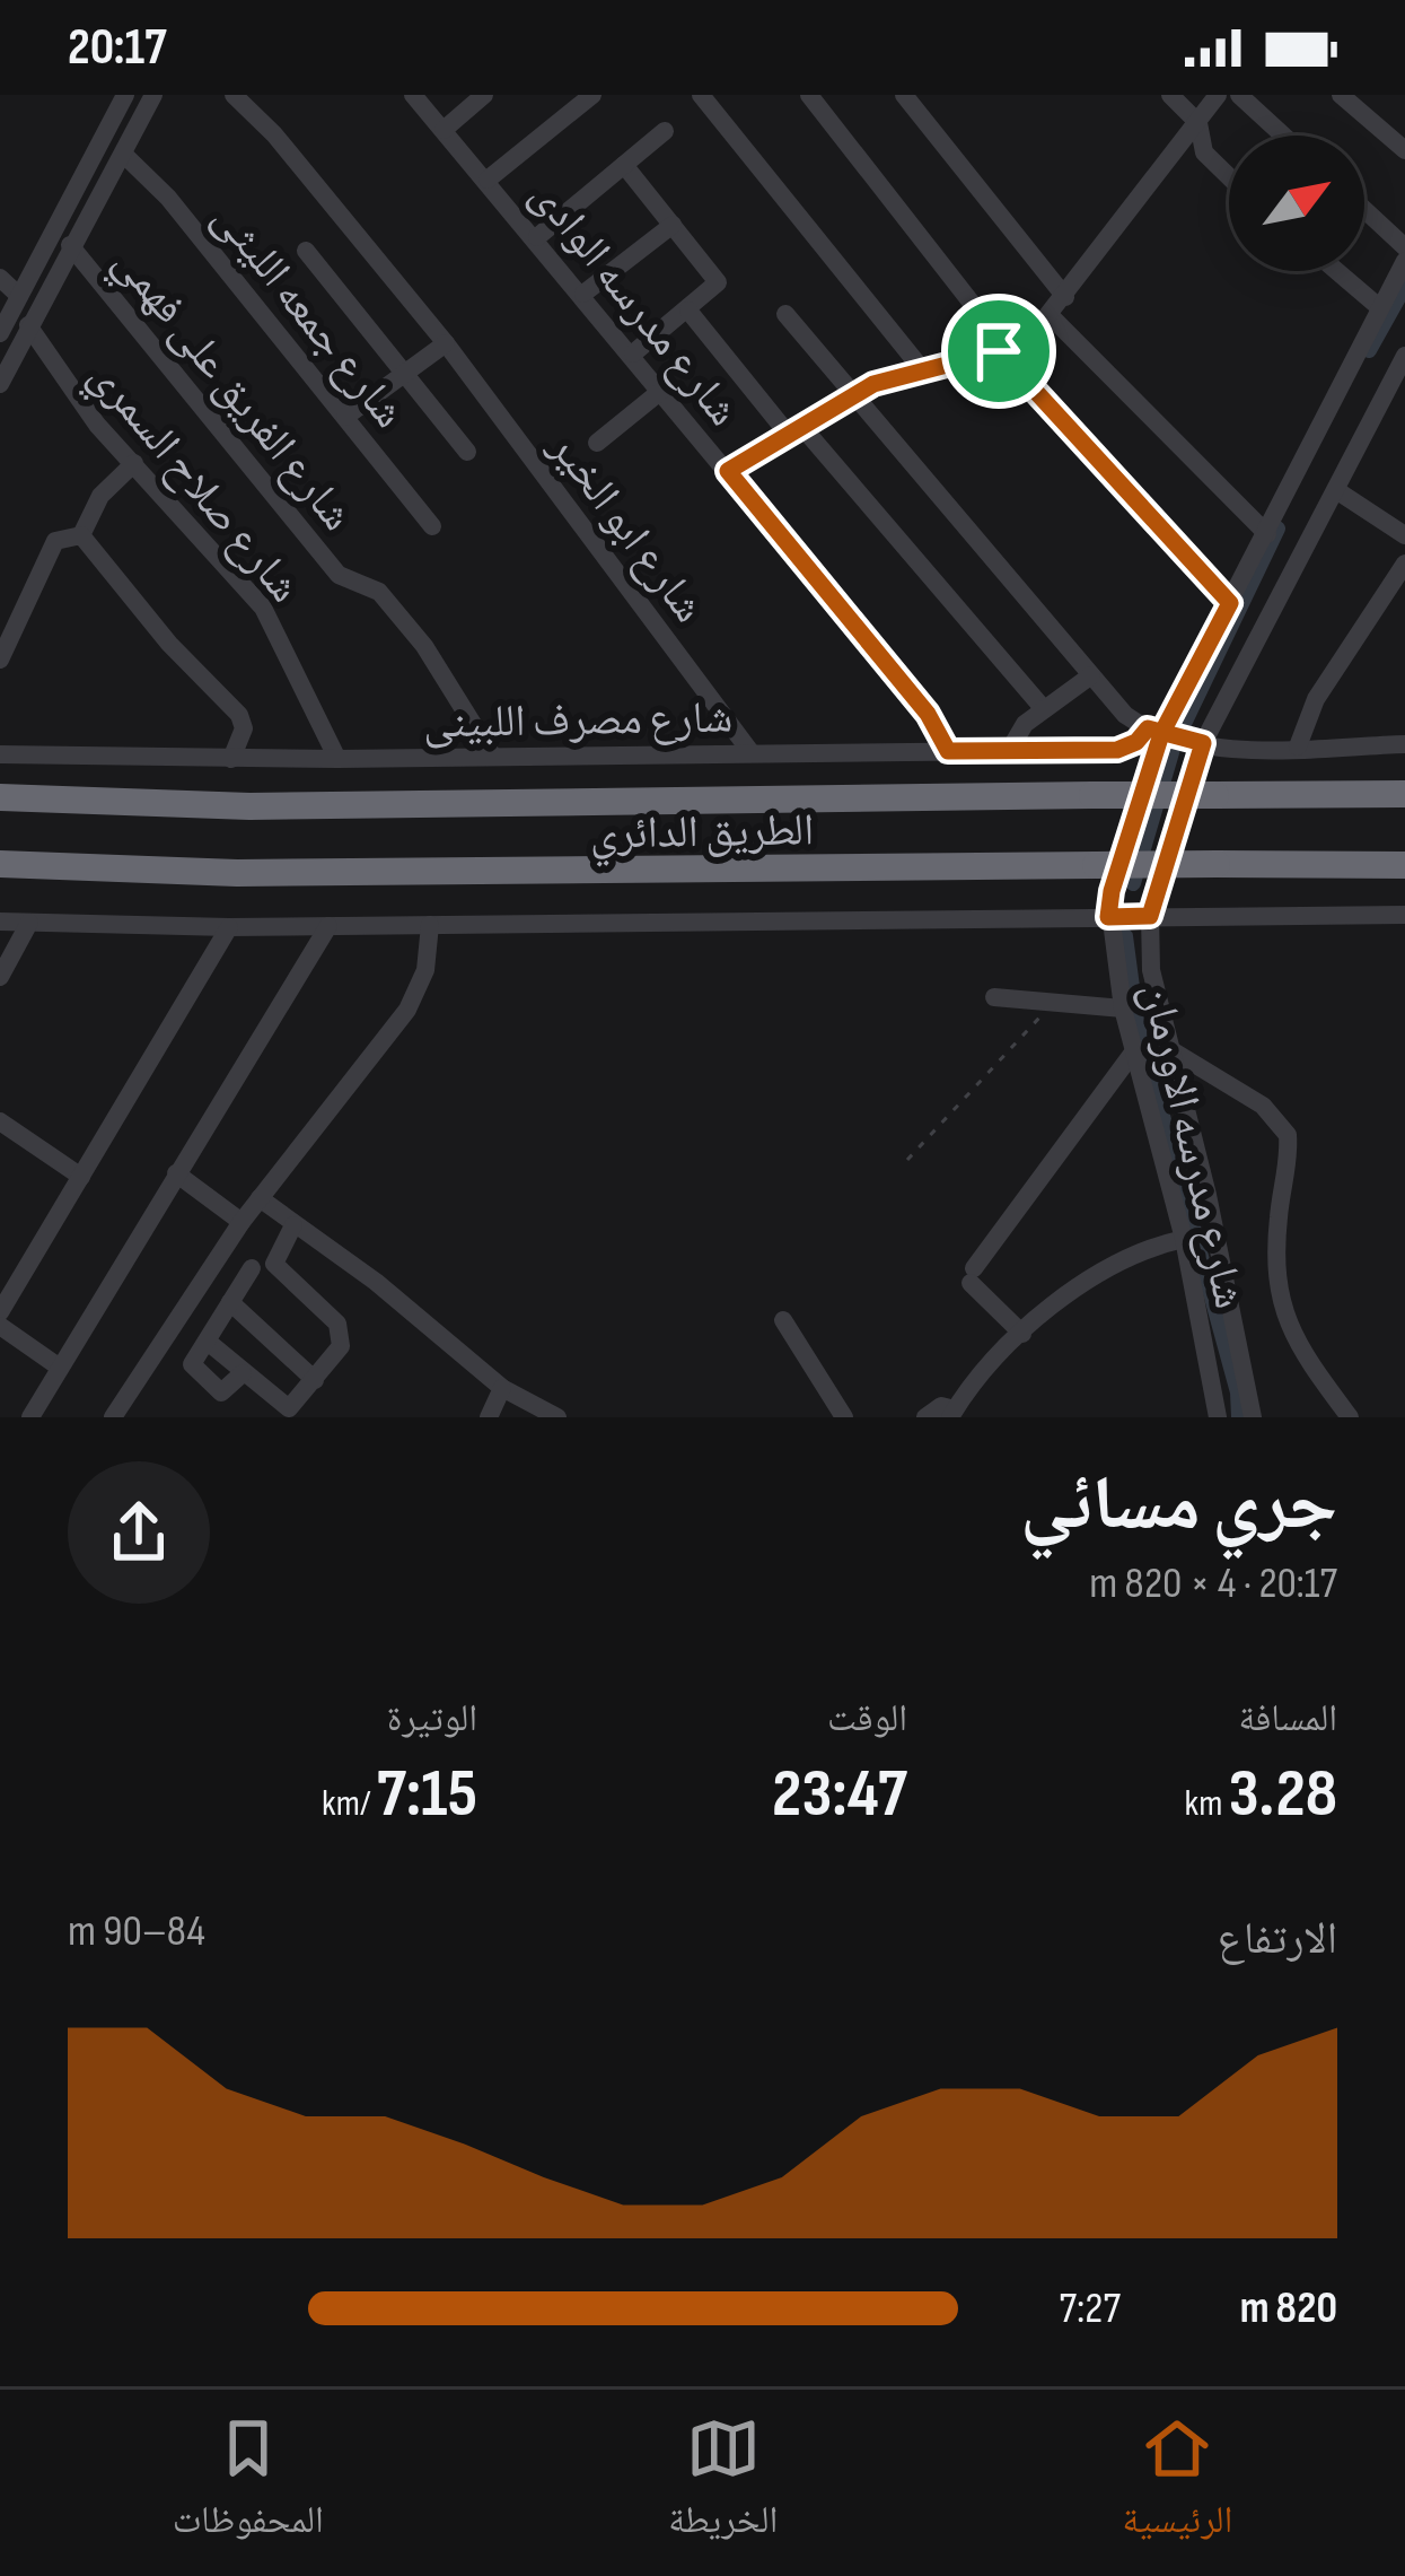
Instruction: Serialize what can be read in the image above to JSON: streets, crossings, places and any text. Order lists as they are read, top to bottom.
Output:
{
  "streets": {
    "highway": ["الطريق الدائري"],
    "street": [
      "شارع مدرسه الوادى",
      "شارع جمعه الليثى",
      "شارع الفريق على فهمي",
      "شارع صلاح السمري",
      "شارع ابو الخير",
      "شارع مصرف اللبينى",
      "شارع مدرسه الاورمان"
    ]
  },
  "crossings": [
    ["شارع مدرسه الوادى", "شارع مصرف اللبينى"],
    ["شارع الفريق على فهمي", "شارع مصرف اللبينى"],
    ["شارع صلاح السمري", "شارع مصرف اللبينى"],
    ["شارع ابو الخير", "شارع مصرف اللبينى"],
    ["شارع مصرف اللبينى", "شارع مدرسه الاورمان"]
  ],
  "north": "top right",
  "page": {
    "status": "20:17",
    "heading": ["جري مسائي", "20:17 · 4 × 820 m"],
    "stats": [
      ["المسافة", "3.28 km"],
      ["الوقت", "23:47"],
      ["الوتيرة", "7:15 /km"]
    ],
    "chart": ["الارتفاع", "84–90 m"],
    "list": [
      {
        "name": "820 m",
        "note": "7:27"
      }
    ],
    "tabs": ["الرئيسية", "الخريطة", "المحفوظات"]
  }
}
